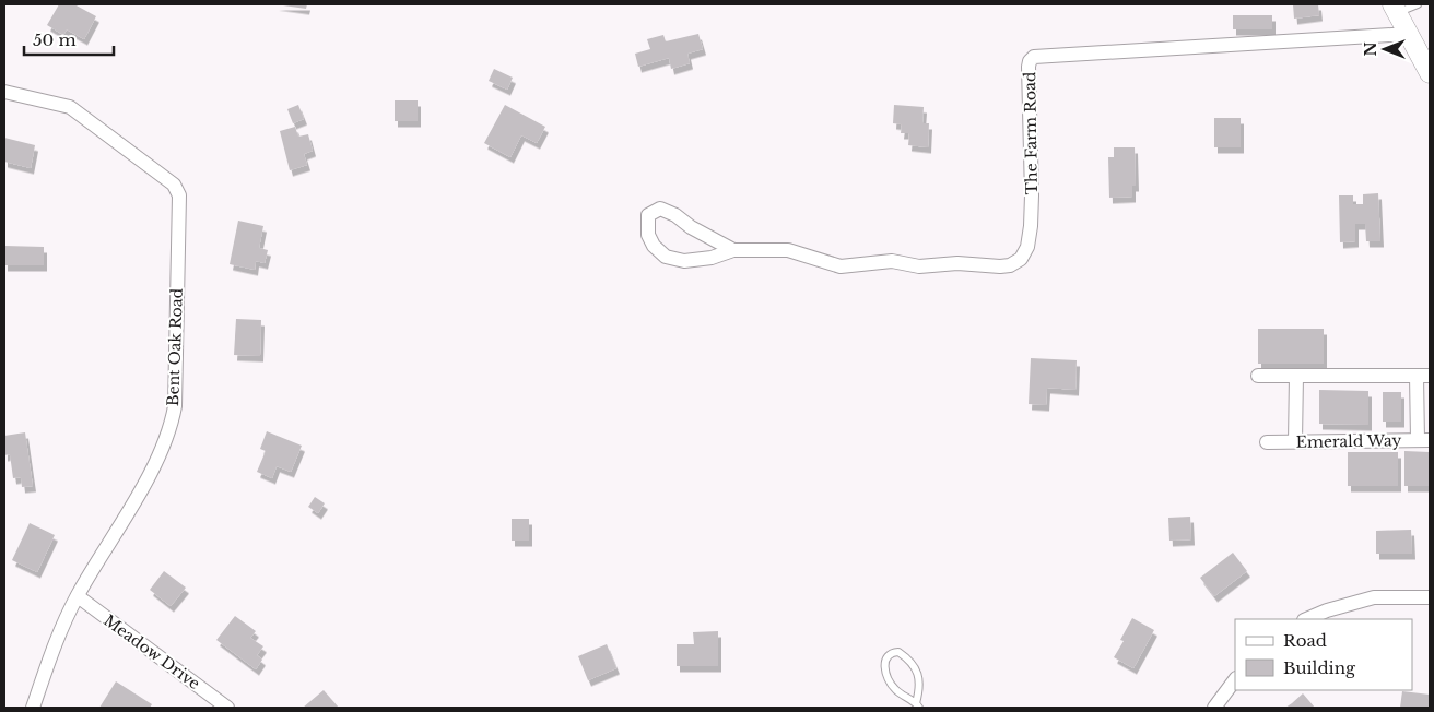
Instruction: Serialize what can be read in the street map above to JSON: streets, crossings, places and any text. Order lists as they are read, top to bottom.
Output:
{
  "streets": {
    "street": [
      "The Farm Road",
      "Bent Oak Road",
      "Emerald Way",
      "Meadow Drive"
    ]
  },
  "crossings": [
    ["Bent Oak Road", "Meadow Drive"]
  ],
  "legend": ["Road", "Building"],
  "scale_bar": "50 m",
  "north": "left"
}
